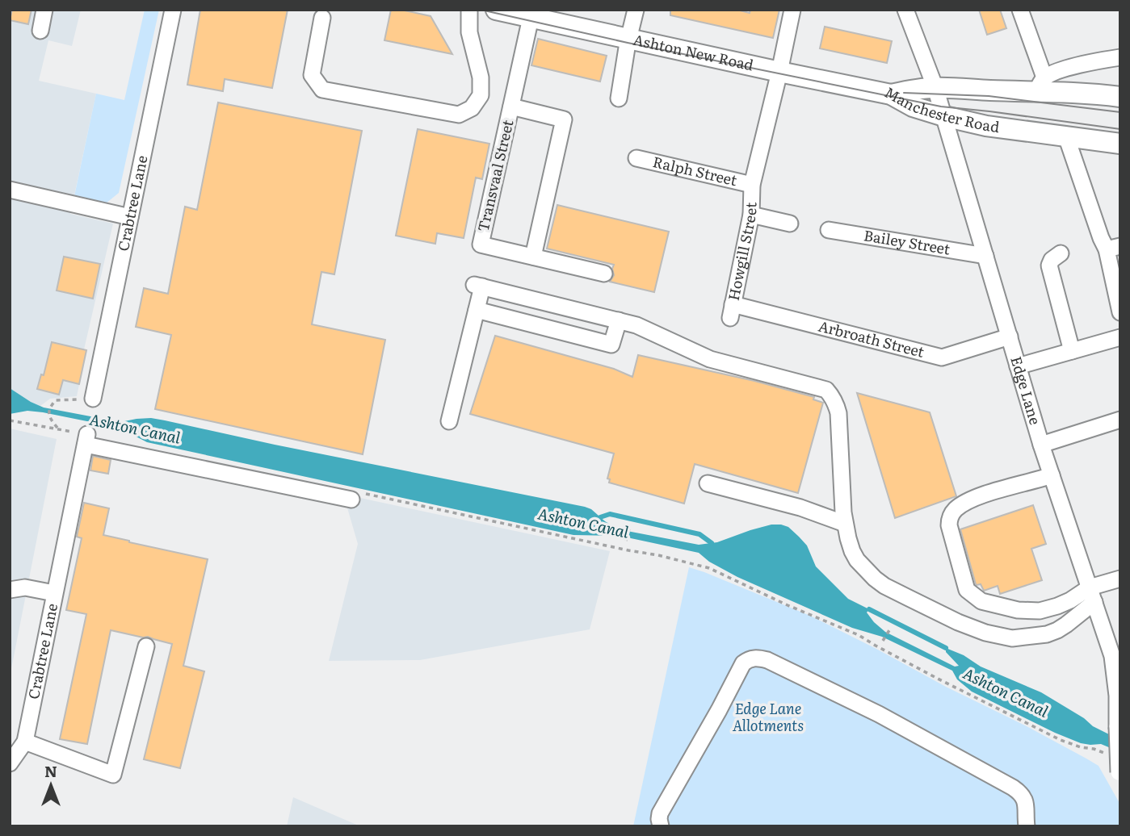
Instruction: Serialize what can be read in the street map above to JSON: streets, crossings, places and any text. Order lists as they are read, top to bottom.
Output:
{
  "streets": {
    "main road": ["Ashton New Road", "Manchester Road"],
    "street": [
      "Ralph Street",
      "Transvaal Street",
      "Crabtree Lane",
      "Bailey Street",
      "Howgill Street",
      "Arbroath Street",
      "Edge Lane"
    ]
  },
  "crossings": [
    ["Ashton New Road", "Manchester Road"],
    ["Ashton New Road", "Transvaal Street"],
    ["Ashton New Road", "Howgill Street"],
    ["Manchester Road", "Edge Lane"],
    ["Ralph Street", "Howgill Street"],
    ["Bailey Street", "Edge Lane"],
    ["Howgill Street", "Arbroath Street"],
    ["Arbroath Street", "Edge Lane"]
  ],
  "water": ["Ashton Canal"],
  "parks": ["Edge Lane Allotments"],
  "north": "top"
}
